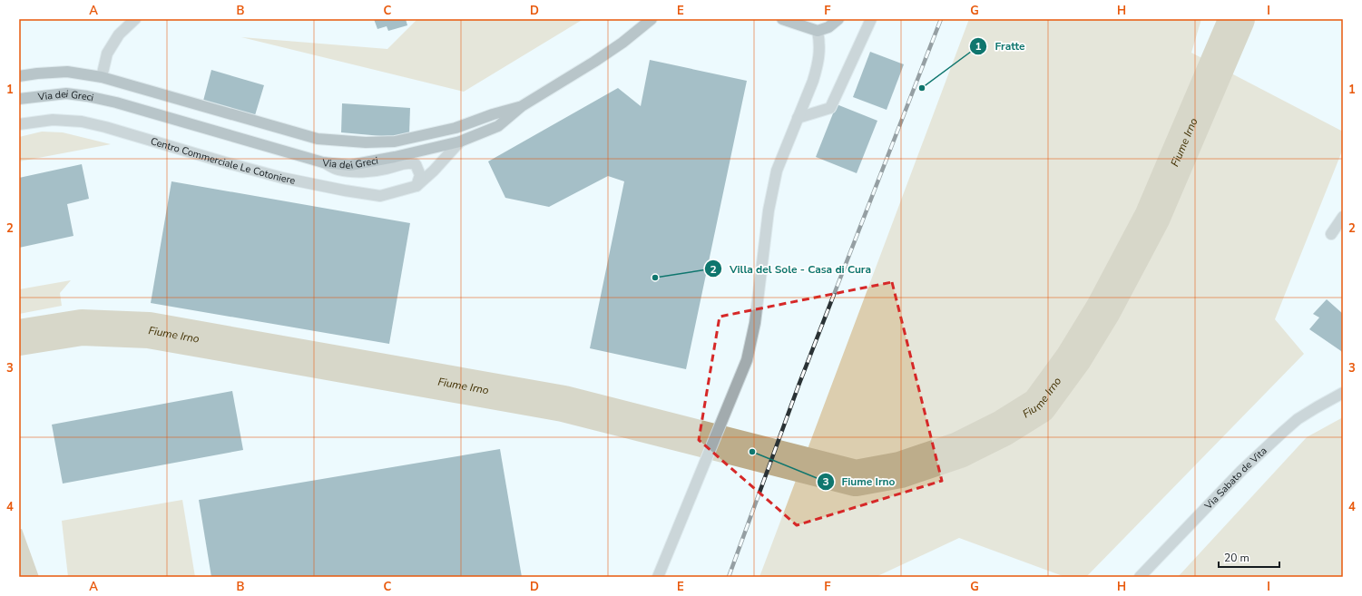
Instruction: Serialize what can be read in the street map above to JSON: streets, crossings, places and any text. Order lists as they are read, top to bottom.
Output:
{
  "streets": {
    "main road": ["Via dei Greci"],
    "street": ["Centro Commerciale Le Cotoniere", "Via Sabato de Vita"]
  },
  "crossings": [
    ["Via dei Greci", "Centro Commerciale Le Cotoniere"]
  ],
  "water": ["Fiume Irno"],
  "places": ["Fratte", "Villa del Sole - Casa di Cura", "Fiume Irno"],
  "scale_bar": "20 m",
  "grid": {
    "columns": [
      "A",
      "B",
      "C",
      "D",
      "E",
      "F",
      "G",
      "H",
      "I"
    ],
    "rows": [
      "1",
      "2",
      "3",
      "4"
    ]
  }
}
